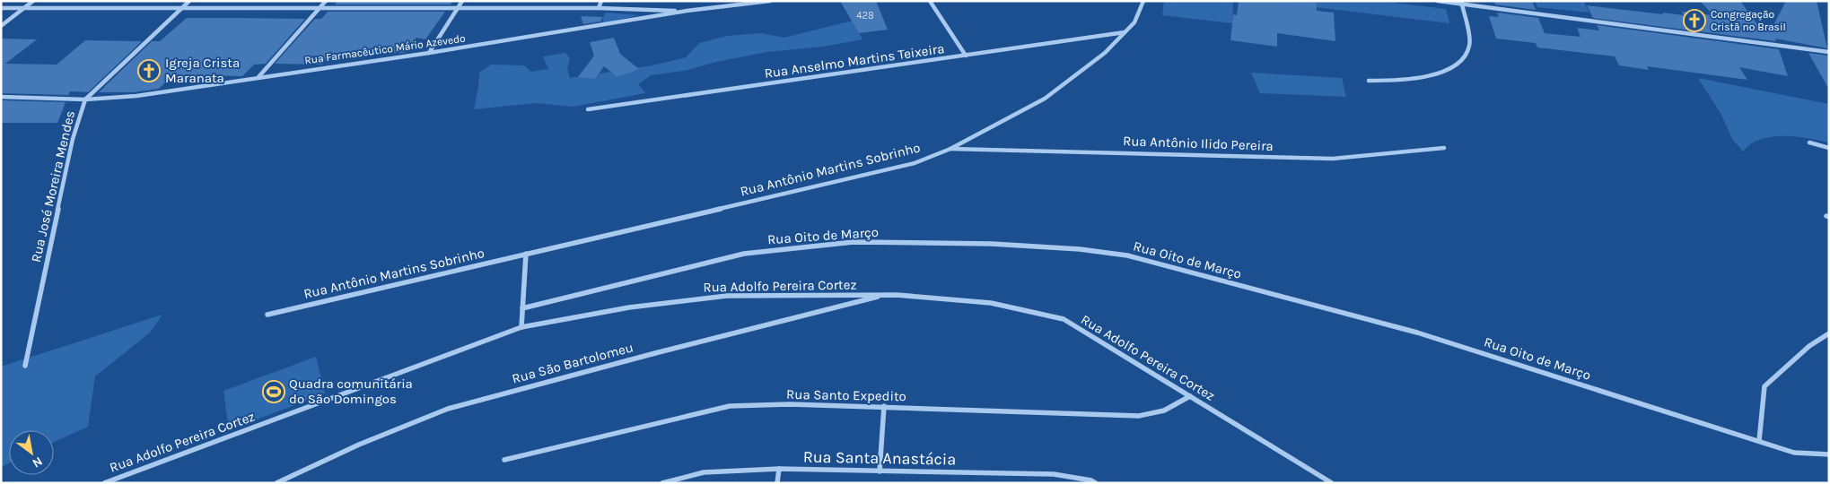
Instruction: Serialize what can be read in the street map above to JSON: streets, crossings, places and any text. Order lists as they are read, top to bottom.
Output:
{
  "streets": {
    "street": [
      "Rua Farmacêutico Mário Azevedo",
      "Rua Anselmo Martins Teixeira",
      "Rua Antônio Ilido Pereira",
      "Rua Antônio Martins Sobrinho",
      "Rua José Moreira Mendes",
      "Rua Oito de Março",
      "Rua Adolfo Pereira Cortez",
      "Rua São Bartolomeu",
      "Rua Santo Expedito",
      "Rua Santa Anastácia"
    ]
  },
  "crossings": [
    ["Rua Farmacêutico Mário Azevedo", "Rua José Moreira Mendes"],
    ["Rua Anselmo Martins Teixeira", "Rua Antônio Martins Sobrinho"],
    ["Rua Antônio Ilido Pereira", "Rua Antônio Martins Sobrinho"],
    ["Rua Adolfo Pereira Cortez", "Rua São Bartolomeu"],
    ["Rua Adolfo Pereira Cortez", "Rua Santo Expedito"]
  ],
  "places": {
    "church": ["Congregação Cristã no Brasil", "Igreja Crista Maranata"],
    "sports": ["Quadra comunitária do São Domingos"]
  },
  "house_numbers": ["428"],
  "north": "bottom right"
}
